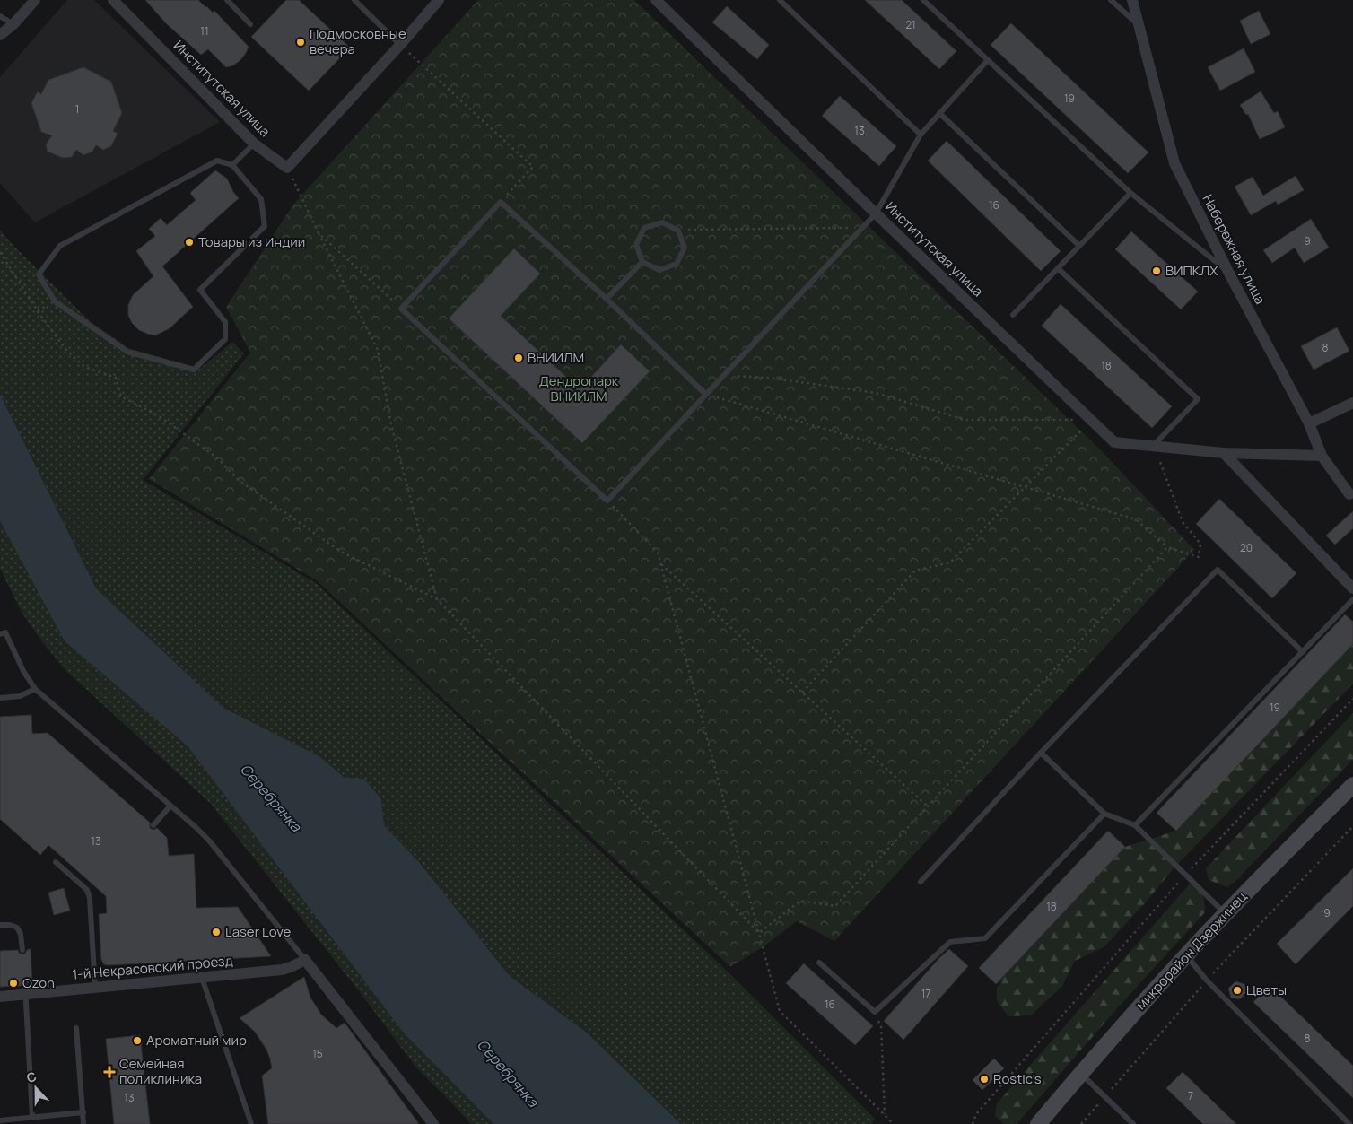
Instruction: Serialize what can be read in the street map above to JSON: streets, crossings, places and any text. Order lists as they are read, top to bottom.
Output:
{
  "streets": {
    "main road": ["микрорайон Дзержинец"],
    "street": ["Институтская улица", "Набережная улица", "1-й Некрасовский проезд"]
  },
  "crossings": [
    ["Институтская улица", "Набережная улица"]
  ],
  "water": ["Серебрянка"],
  "parks": ["Дендропарк ВНИИЛМ"],
  "places": {
    "other": [
      "Подмосковные вечера",
      "Товары из Индии",
      "ВИПКЛХ",
      "ВНИИЛМ",
      "Laser Love",
      "Ozon",
      "Цветы",
      "Ароматный мир",
      "Rostic's"
    ],
    "health": ["Семейная поликлиника"]
  },
  "house_numbers": [
    "21",
    "11",
    "19",
    "1",
    "13",
    "16",
    "9",
    "8",
    "18",
    "20",
    "19",
    "13",
    "18",
    "9",
    "17",
    "16",
    "8",
    "15",
    "7",
    "13"
  ],
  "north": "top"
}
